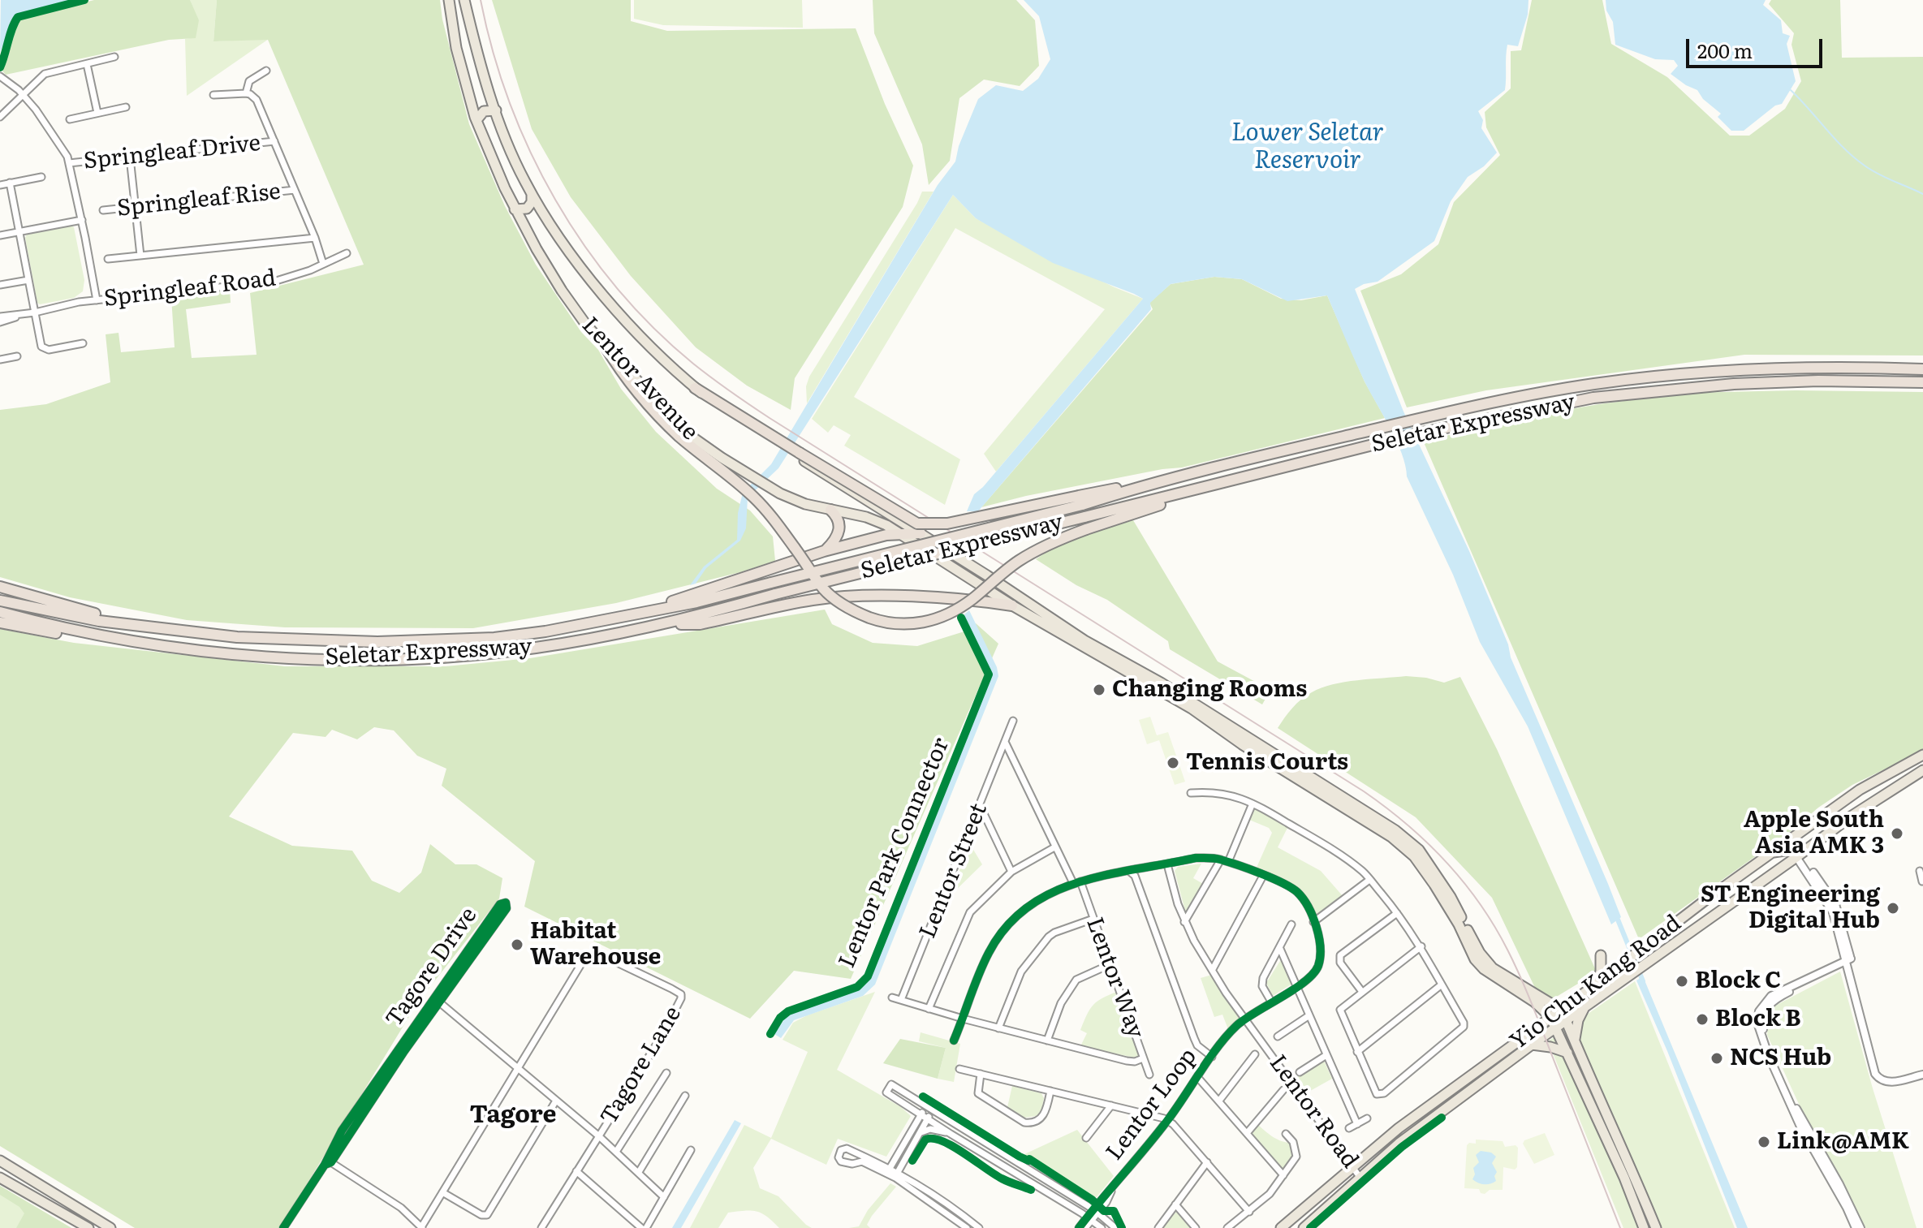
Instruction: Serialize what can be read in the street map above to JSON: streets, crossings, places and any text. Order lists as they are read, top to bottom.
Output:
{
  "streets": {
    "highway": ["Seletar Expressway"],
    "main road": ["Lentor Avenue", "Yio Chu Kang Road"],
    "street": [
      "Springleaf Drive",
      "Springleaf Rise",
      "Springleaf Road",
      "Lentor Street",
      "Tagore Drive",
      "Lentor Way",
      "Tagore Lane",
      "Lentor Loop",
      "Lentor Road"
    ],
    "cycle path": ["Lentor Park Connector"]
  },
  "crossings": [
    ["Lentor Avenue", "Yio Chu Kang Road"],
    ["Tagore Drive", "Tagore Lane"],
    ["Lentor Way", "Lentor Loop"],
    ["Yio Chu Kang Road", "Lentor Road"],
    ["Lentor Loop", "Lentor Road"]
  ],
  "districts": ["Tagore"],
  "water": ["Lower Seletar Reservoir"],
  "places": [
    "Changing Rooms",
    "Tennis Courts",
    "Apple South Asia AMK 3",
    "ST Engineering Digital Hub",
    "Habitat Warehouse",
    "Block C",
    "Block B",
    "NCS Hub",
    "Link@AMK"
  ],
  "scale_bar": "200 m"
}
